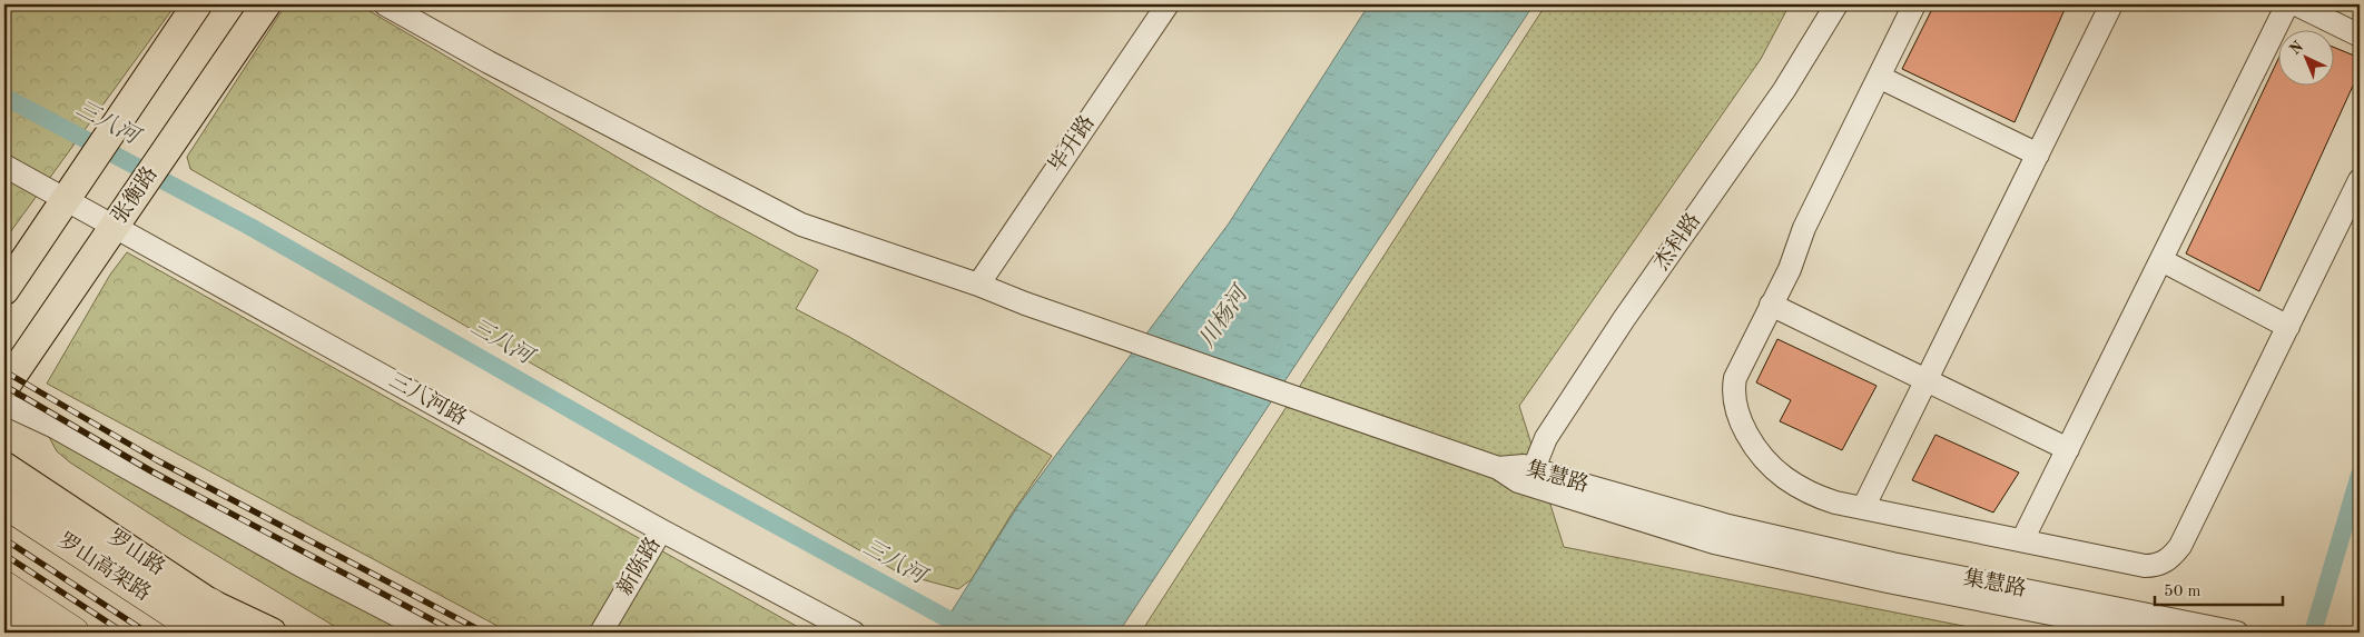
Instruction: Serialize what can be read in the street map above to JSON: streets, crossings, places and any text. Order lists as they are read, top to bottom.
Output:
{
  "streets": {
    "highway": ["罗山高架路"],
    "main road": ["张衡路", "罗山路"],
    "street": [
      "毕升路",
      "杰科路",
      "三八河路",
      "集慧路",
      "新陈路"
    ]
  },
  "crossings": [
    ["毕升路", "集慧路"],
    ["张衡路", "三八河路"],
    ["杰科路", "集慧路"],
    ["三八河路", "新陈路"]
  ],
  "water": ["三八河", "川杨河"],
  "scale_bar": "50 m",
  "north": "top left"
}
